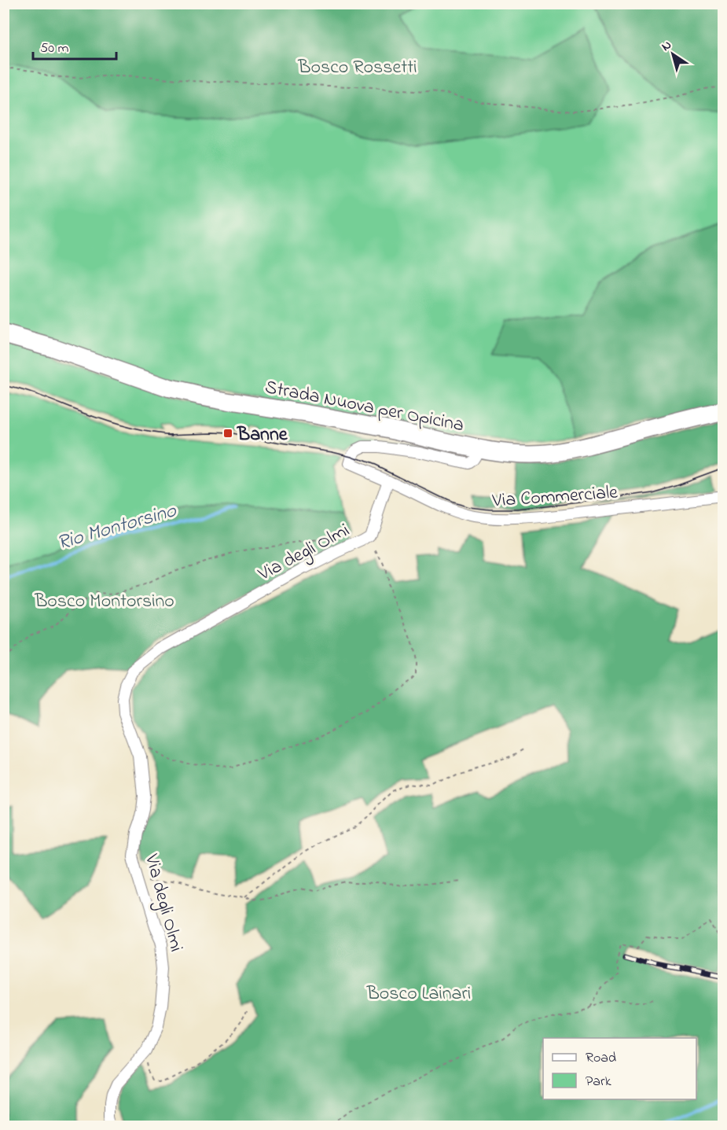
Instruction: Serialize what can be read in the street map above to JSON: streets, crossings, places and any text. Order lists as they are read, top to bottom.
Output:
{
  "streets": {
    "main road": ["Strada Nuova per Opicina"],
    "street": ["Via Commerciale", "Via degli Olmi"]
  },
  "crossings": [
    ["Strada Nuova per Opicina", "Via Commerciale"],
    ["Via Commerciale", "Via degli Olmi"]
  ],
  "water": ["Rio Montorsino"],
  "parks": ["Bosco Rossetti", "Bosco Montorsino", "Bosco Lainari"],
  "places": {
    "transit": ["Banne"]
  },
  "legend": ["Road", "Park"],
  "scale_bar": "50 m",
  "north": "top left"
}
